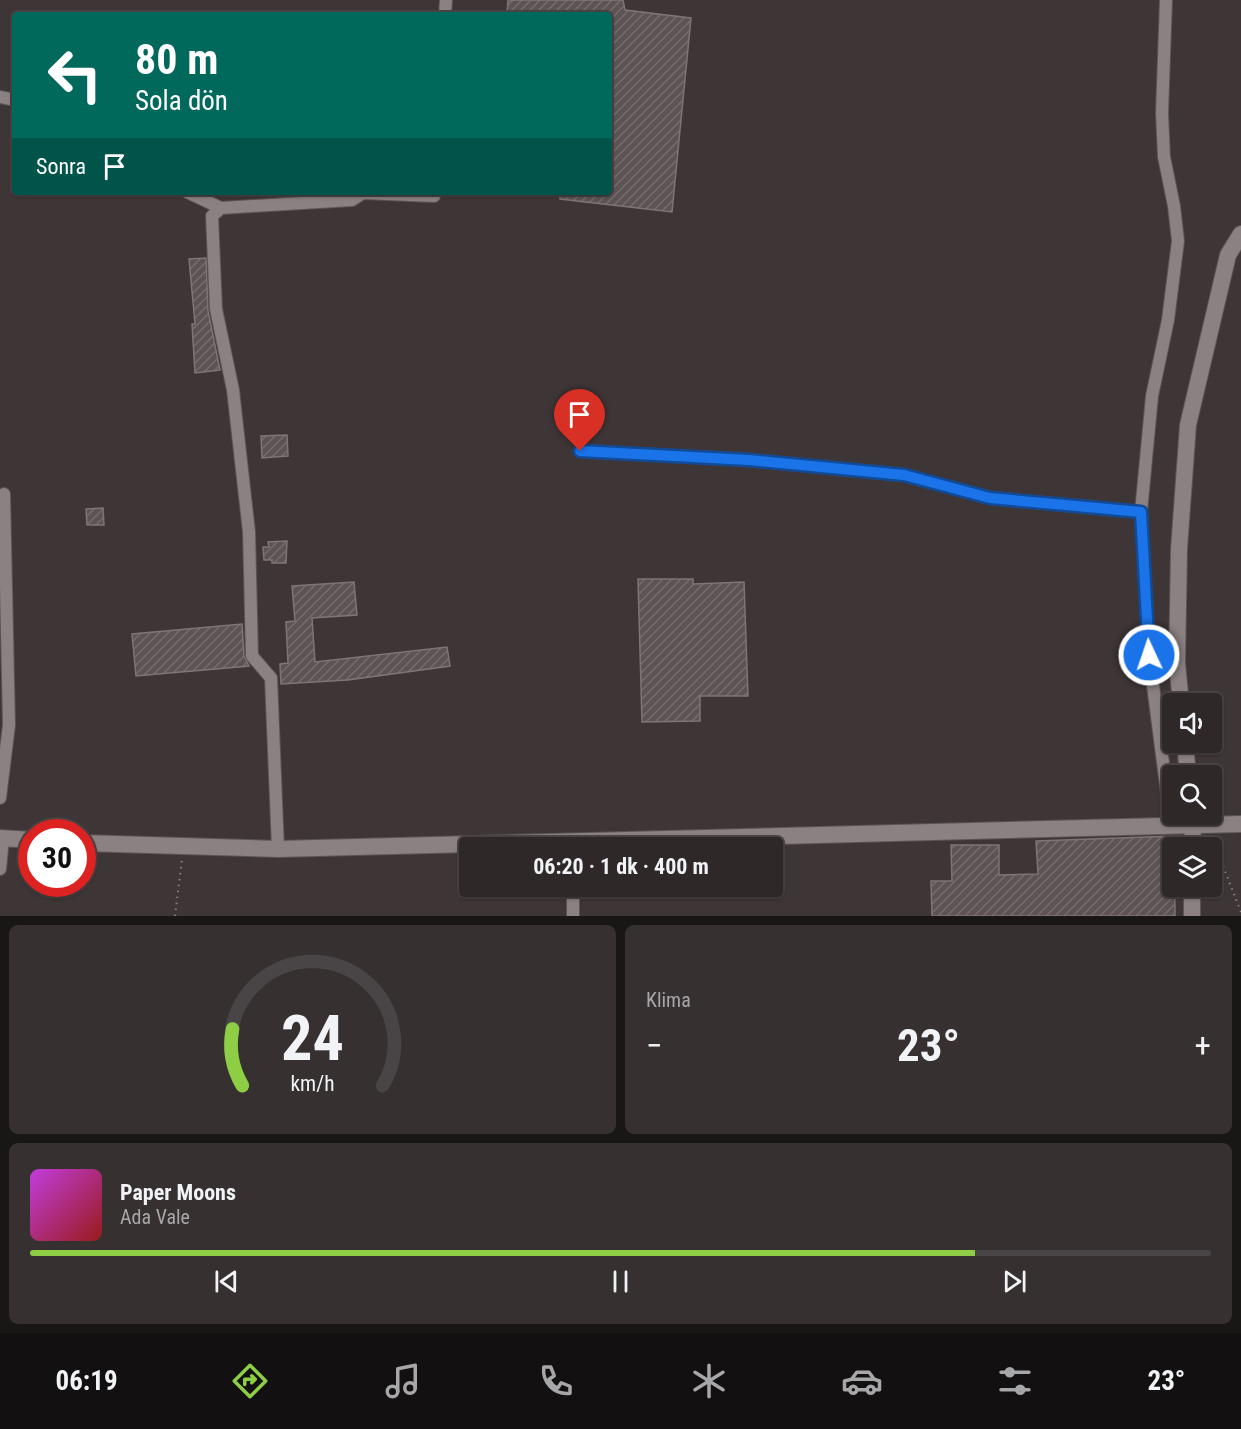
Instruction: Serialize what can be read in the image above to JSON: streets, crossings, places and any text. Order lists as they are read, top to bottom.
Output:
{
  "page": {
    "turn": ["80 m", "Sola dön"],
    "then": "Sonra",
    "limit": "30",
    "trip": "06:20 · 1 dk · 400 m",
    "tile": "Klima",
    "heat": ["−", "23°", "+"],
    "song": ["Paper Moons", "Ada Vale"],
    "tabs": ["06:19", "23°"],
    "gauge": ["24", "km/h"]
  }
}
